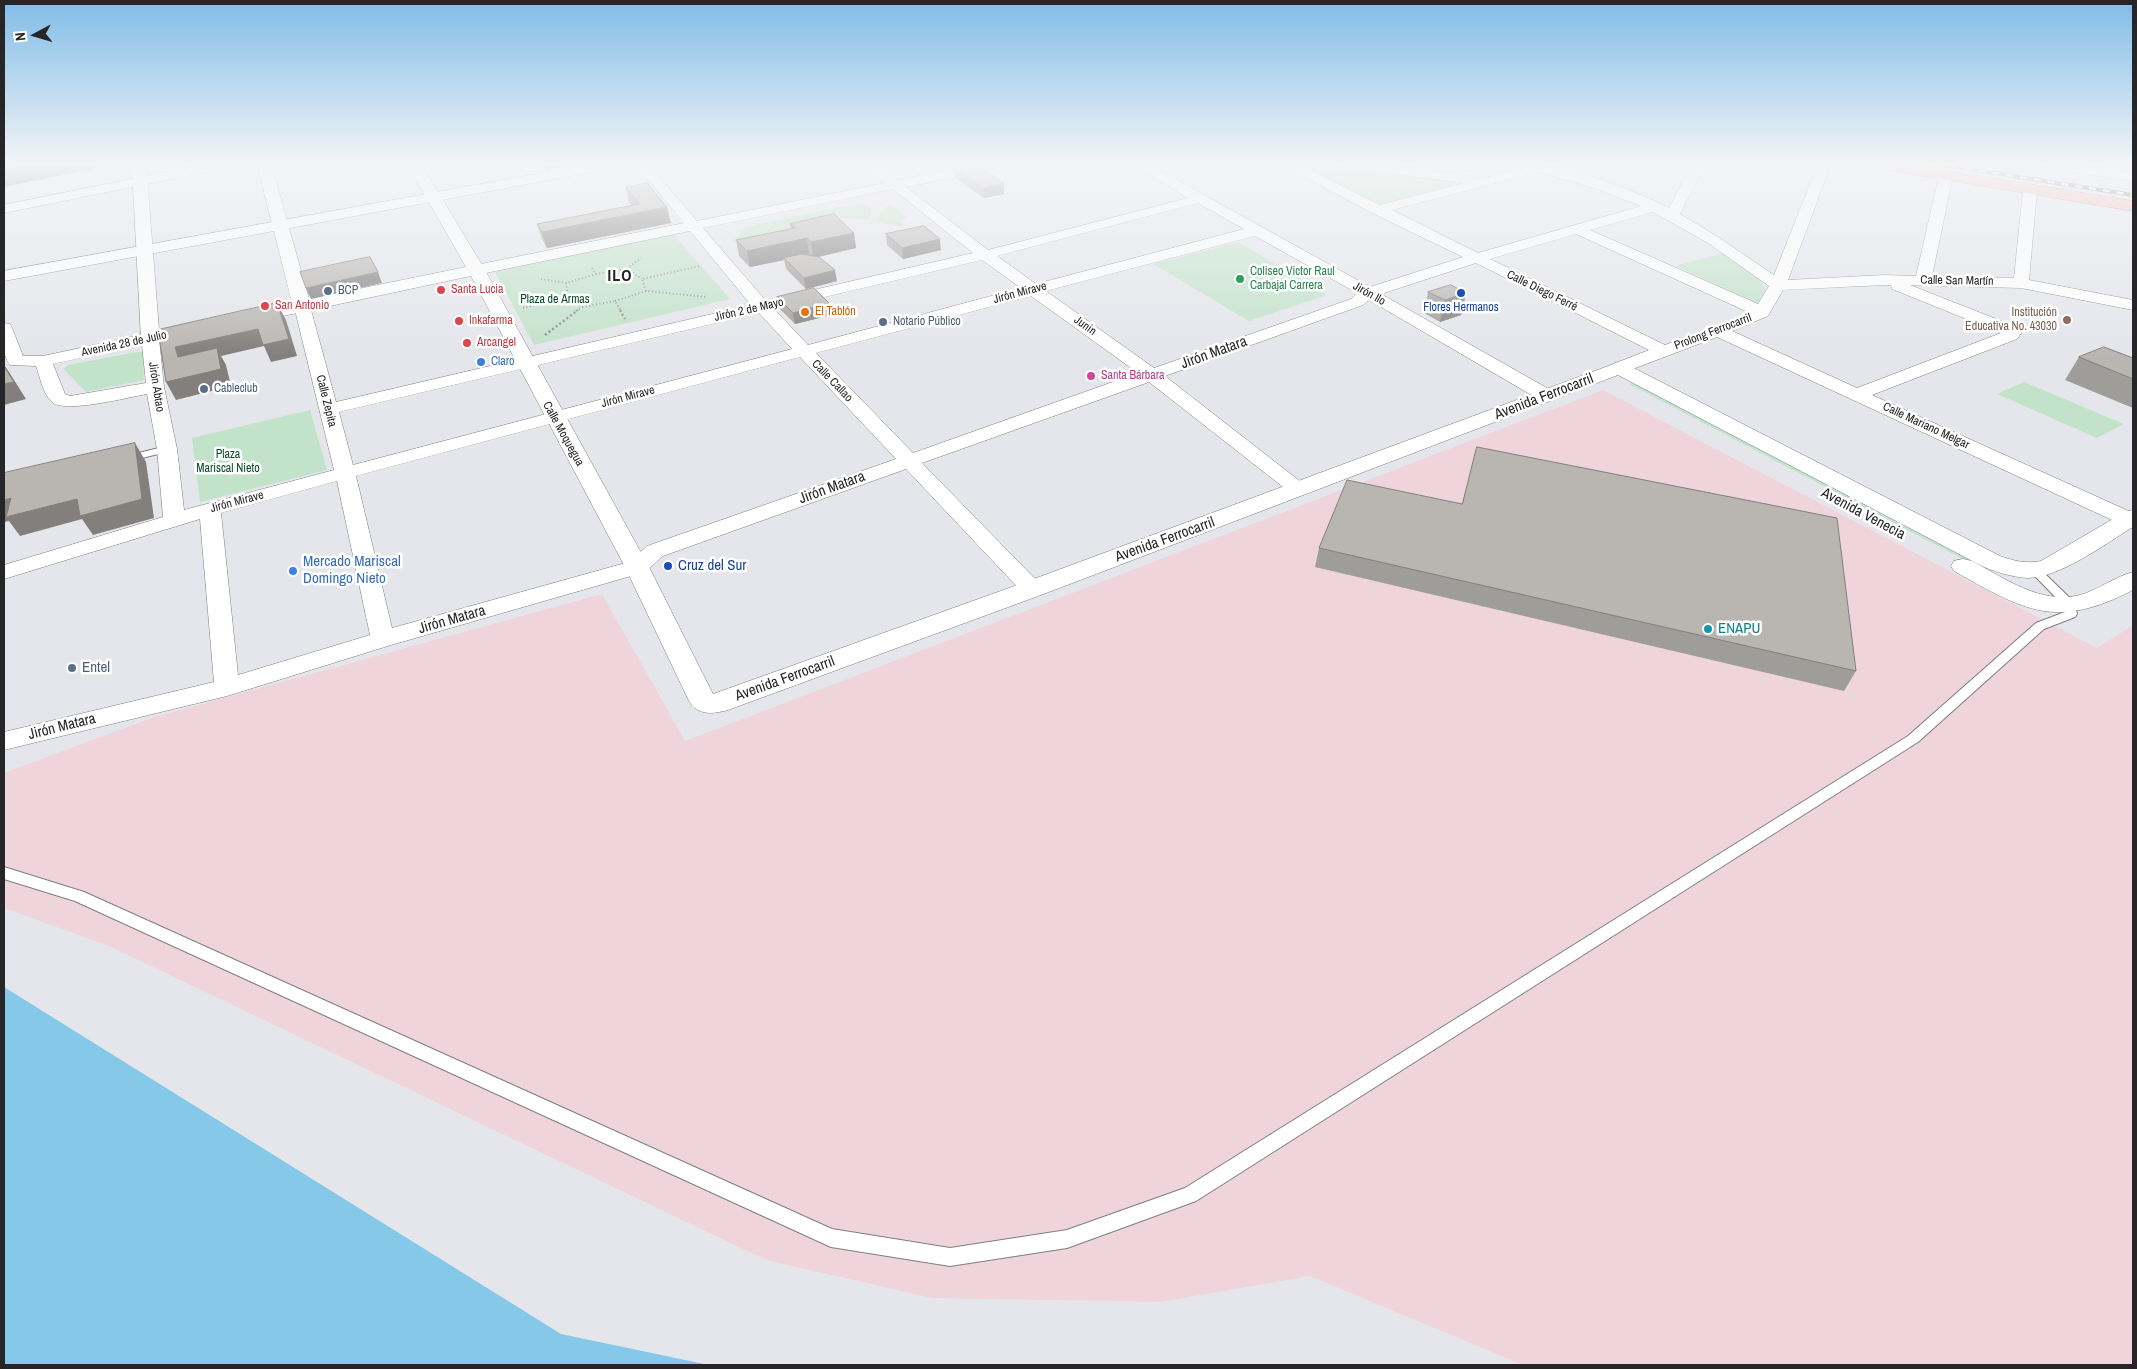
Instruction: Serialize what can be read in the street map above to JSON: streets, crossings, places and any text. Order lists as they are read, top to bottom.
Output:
{
  "streets": {
    "street": [
      "Calle San Martín",
      "Calle Diego Ferré",
      "Jirón Mirave",
      "Jirón Ilo",
      "Jirón 2 de Mayo",
      "Junin",
      "Prolong Ferrocarril",
      "Avenida 28 de Julio",
      "Jirón Matara",
      "Calle Callao",
      "Jirón Abtao",
      "Avenida Ferrocarril",
      "Calle Zepita",
      "Calle Mariano Melgar",
      "Calle Moquegua",
      "Avenida Venecia"
    ]
  },
  "crossings": [
    ["Calle San Martín", "Prolong Ferrocarril"],
    ["Calle Diego Ferré", "Prolong Ferrocarril"],
    ["Calle Diego Ferré", "Jirón Matara"],
    ["Jirón Mirave", "Jirón Ilo"],
    ["Jirón Mirave", "Junin"],
    ["Jirón Mirave", "Calle Callao"],
    ["Jirón Mirave", "Jirón Abtao"],
    ["Jirón Mirave", "Calle Zepita"],
    ["Jirón Mirave", "Calle Moquegua"],
    ["Jirón Ilo", "Jirón Matara"],
    ["Jirón Ilo", "Avenida Ferrocarril"],
    ["Jirón 2 de Mayo", "Junin"],
    ["Jirón 2 de Mayo", "Calle Callao"],
    ["Jirón 2 de Mayo", "Calle Zepita"],
    ["Jirón 2 de Mayo", "Calle Moquegua"],
    ["Junin", "Jirón Matara"],
    ["Junin", "Avenida Ferrocarril"],
    ["Prolong Ferrocarril", "Avenida Ferrocarril"],
    ["Prolong Ferrocarril", "Calle Mariano Melgar"],
    ["Prolong Ferrocarril", "Avenida Venecia"],
    ["Avenida 28 de Julio", "Jirón Abtao"],
    ["Avenida 28 de Julio", "Calle Zepita"],
    ["Avenida 28 de Julio", "Calle Moquegua"],
    ["Jirón Matara", "Calle Callao"],
    ["Jirón Matara", "Calle Zepita"],
    ["Jirón Matara", "Calle Moquegua"],
    ["Calle Callao", "Avenida Ferrocarril"],
    ["Avenida Ferrocarril", "Calle Moquegua"],
    ["Avenida Ferrocarril", "Avenida Venecia"]
  ],
  "districts": ["ILO"],
  "parks": ["Plaza de Armas", "Plaza Mariscal Nieto"],
  "places": [
    "Coliseo Victor Raul Carbajal Carrera",
    "Santa Lucia",
    "BCP",
    "Flores Hermanos",
    "San Antonio",
    "El Tablón",
    "Institución Educativa No. 43030",
    "Inkafarma",
    "Notario Público",
    "Arcangel",
    "Claro",
    "Santa Bárbara",
    "Cableclub",
    "Cruz del Sur",
    "Mercado Mariscal Domingo Nieto",
    "ENAPU",
    "Entel"
  ],
  "north": "left"
}
